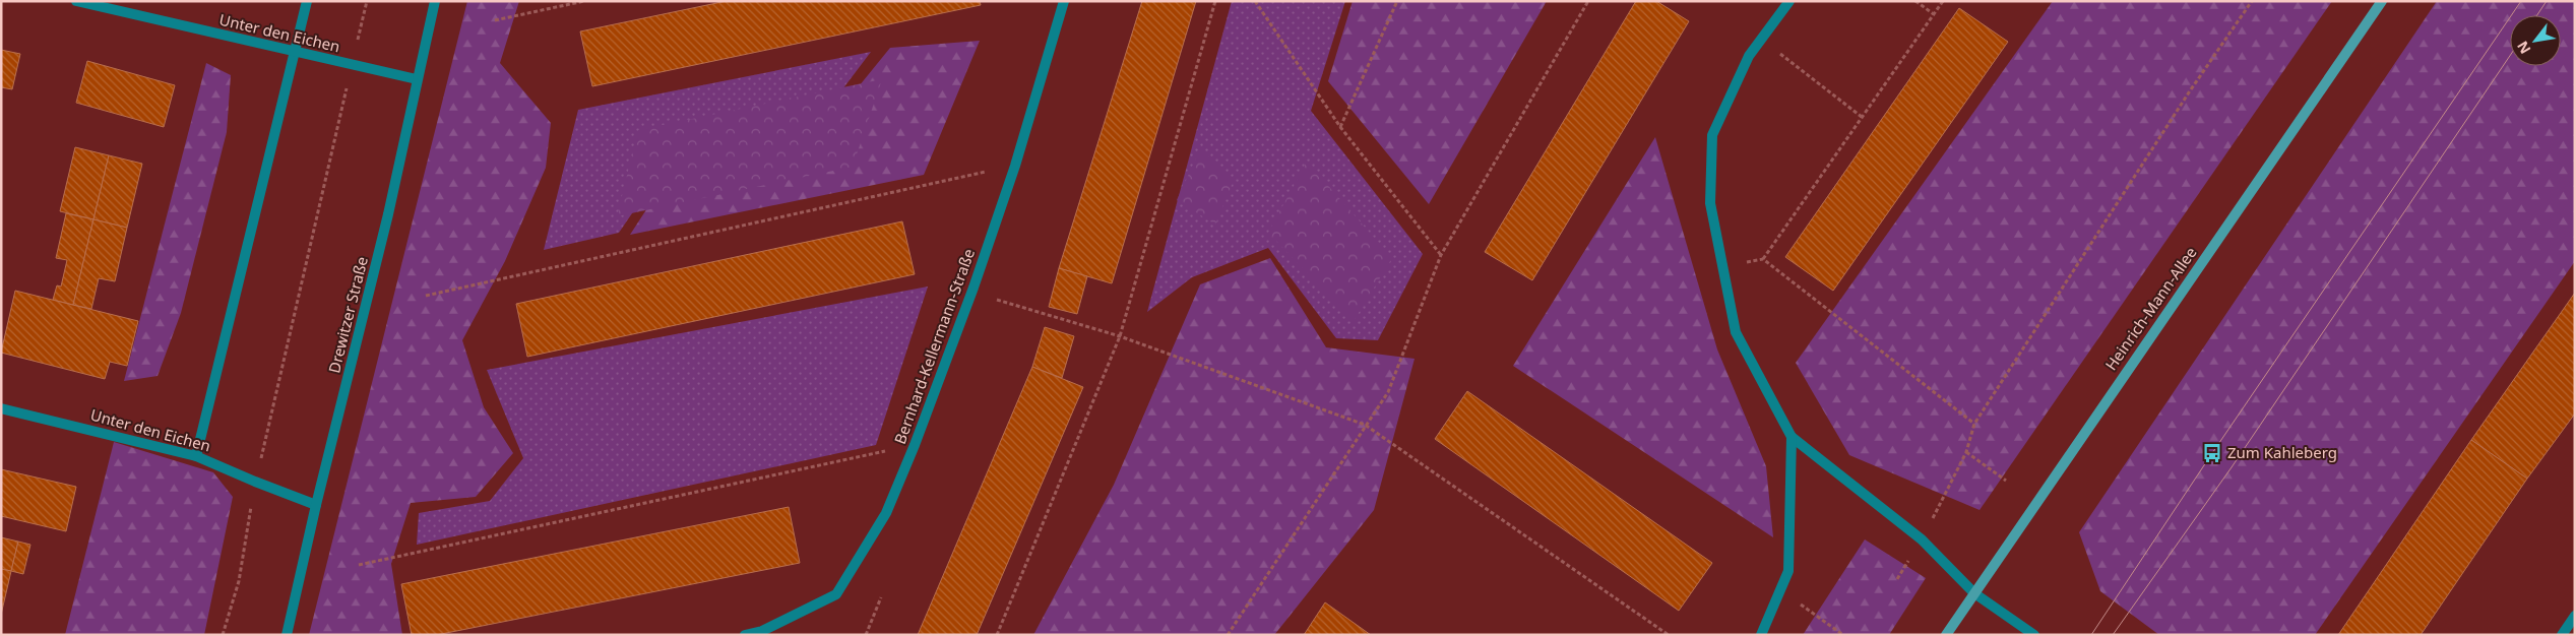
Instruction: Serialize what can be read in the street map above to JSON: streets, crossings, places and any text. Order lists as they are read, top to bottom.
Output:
{
  "streets": {
    "main road": ["Heinrich-Mann-Allee"],
    "street": ["Unter den Eichen", "Drewitzer Straße", "Bernhard-Kellermann-Straße"]
  },
  "crossings": [
    ["Unter den Eichen", "Drewitzer Straße"]
  ],
  "places": {
    "bus stop": ["Zum Kahleberg"]
  },
  "north": "bottom left"
}
